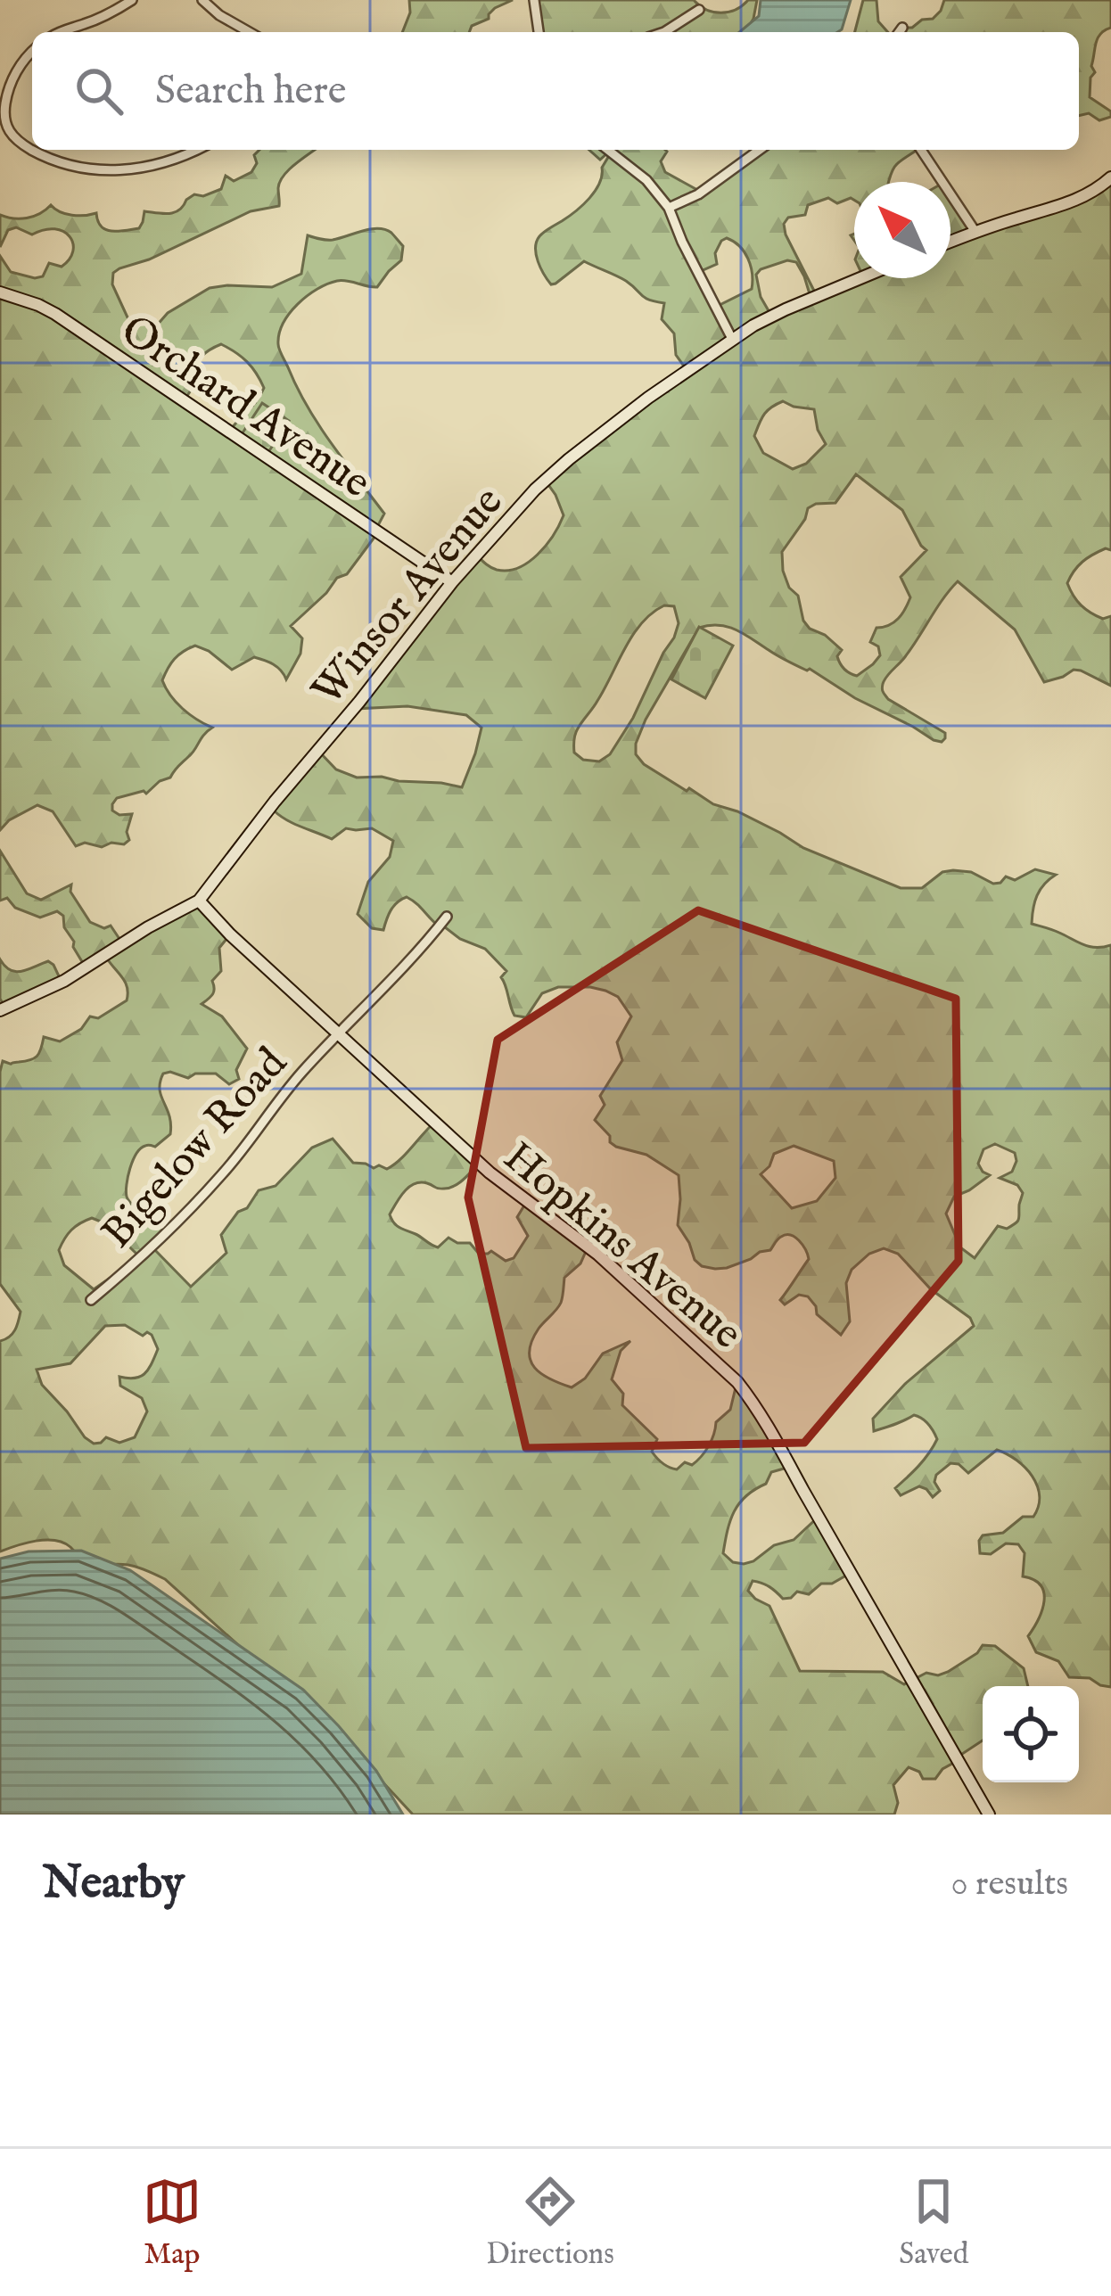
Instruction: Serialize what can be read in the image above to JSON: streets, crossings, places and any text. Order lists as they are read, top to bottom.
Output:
{
  "streets": {
    "street": [
      "Orchard Avenue",
      "Winsor Avenue",
      "Bigelow Road",
      "Hopkins Avenue"
    ]
  },
  "crossings": [
    ["Orchard Avenue", "Winsor Avenue"],
    ["Winsor Avenue", "Hopkins Avenue"],
    ["Bigelow Road", "Hopkins Avenue"]
  ],
  "north": "top left",
  "page": {
    "search": "Search here",
    "heading": ["Nearby", "0 results"],
    "nav": ["Map", "Directions", "Saved"]
  }
}
